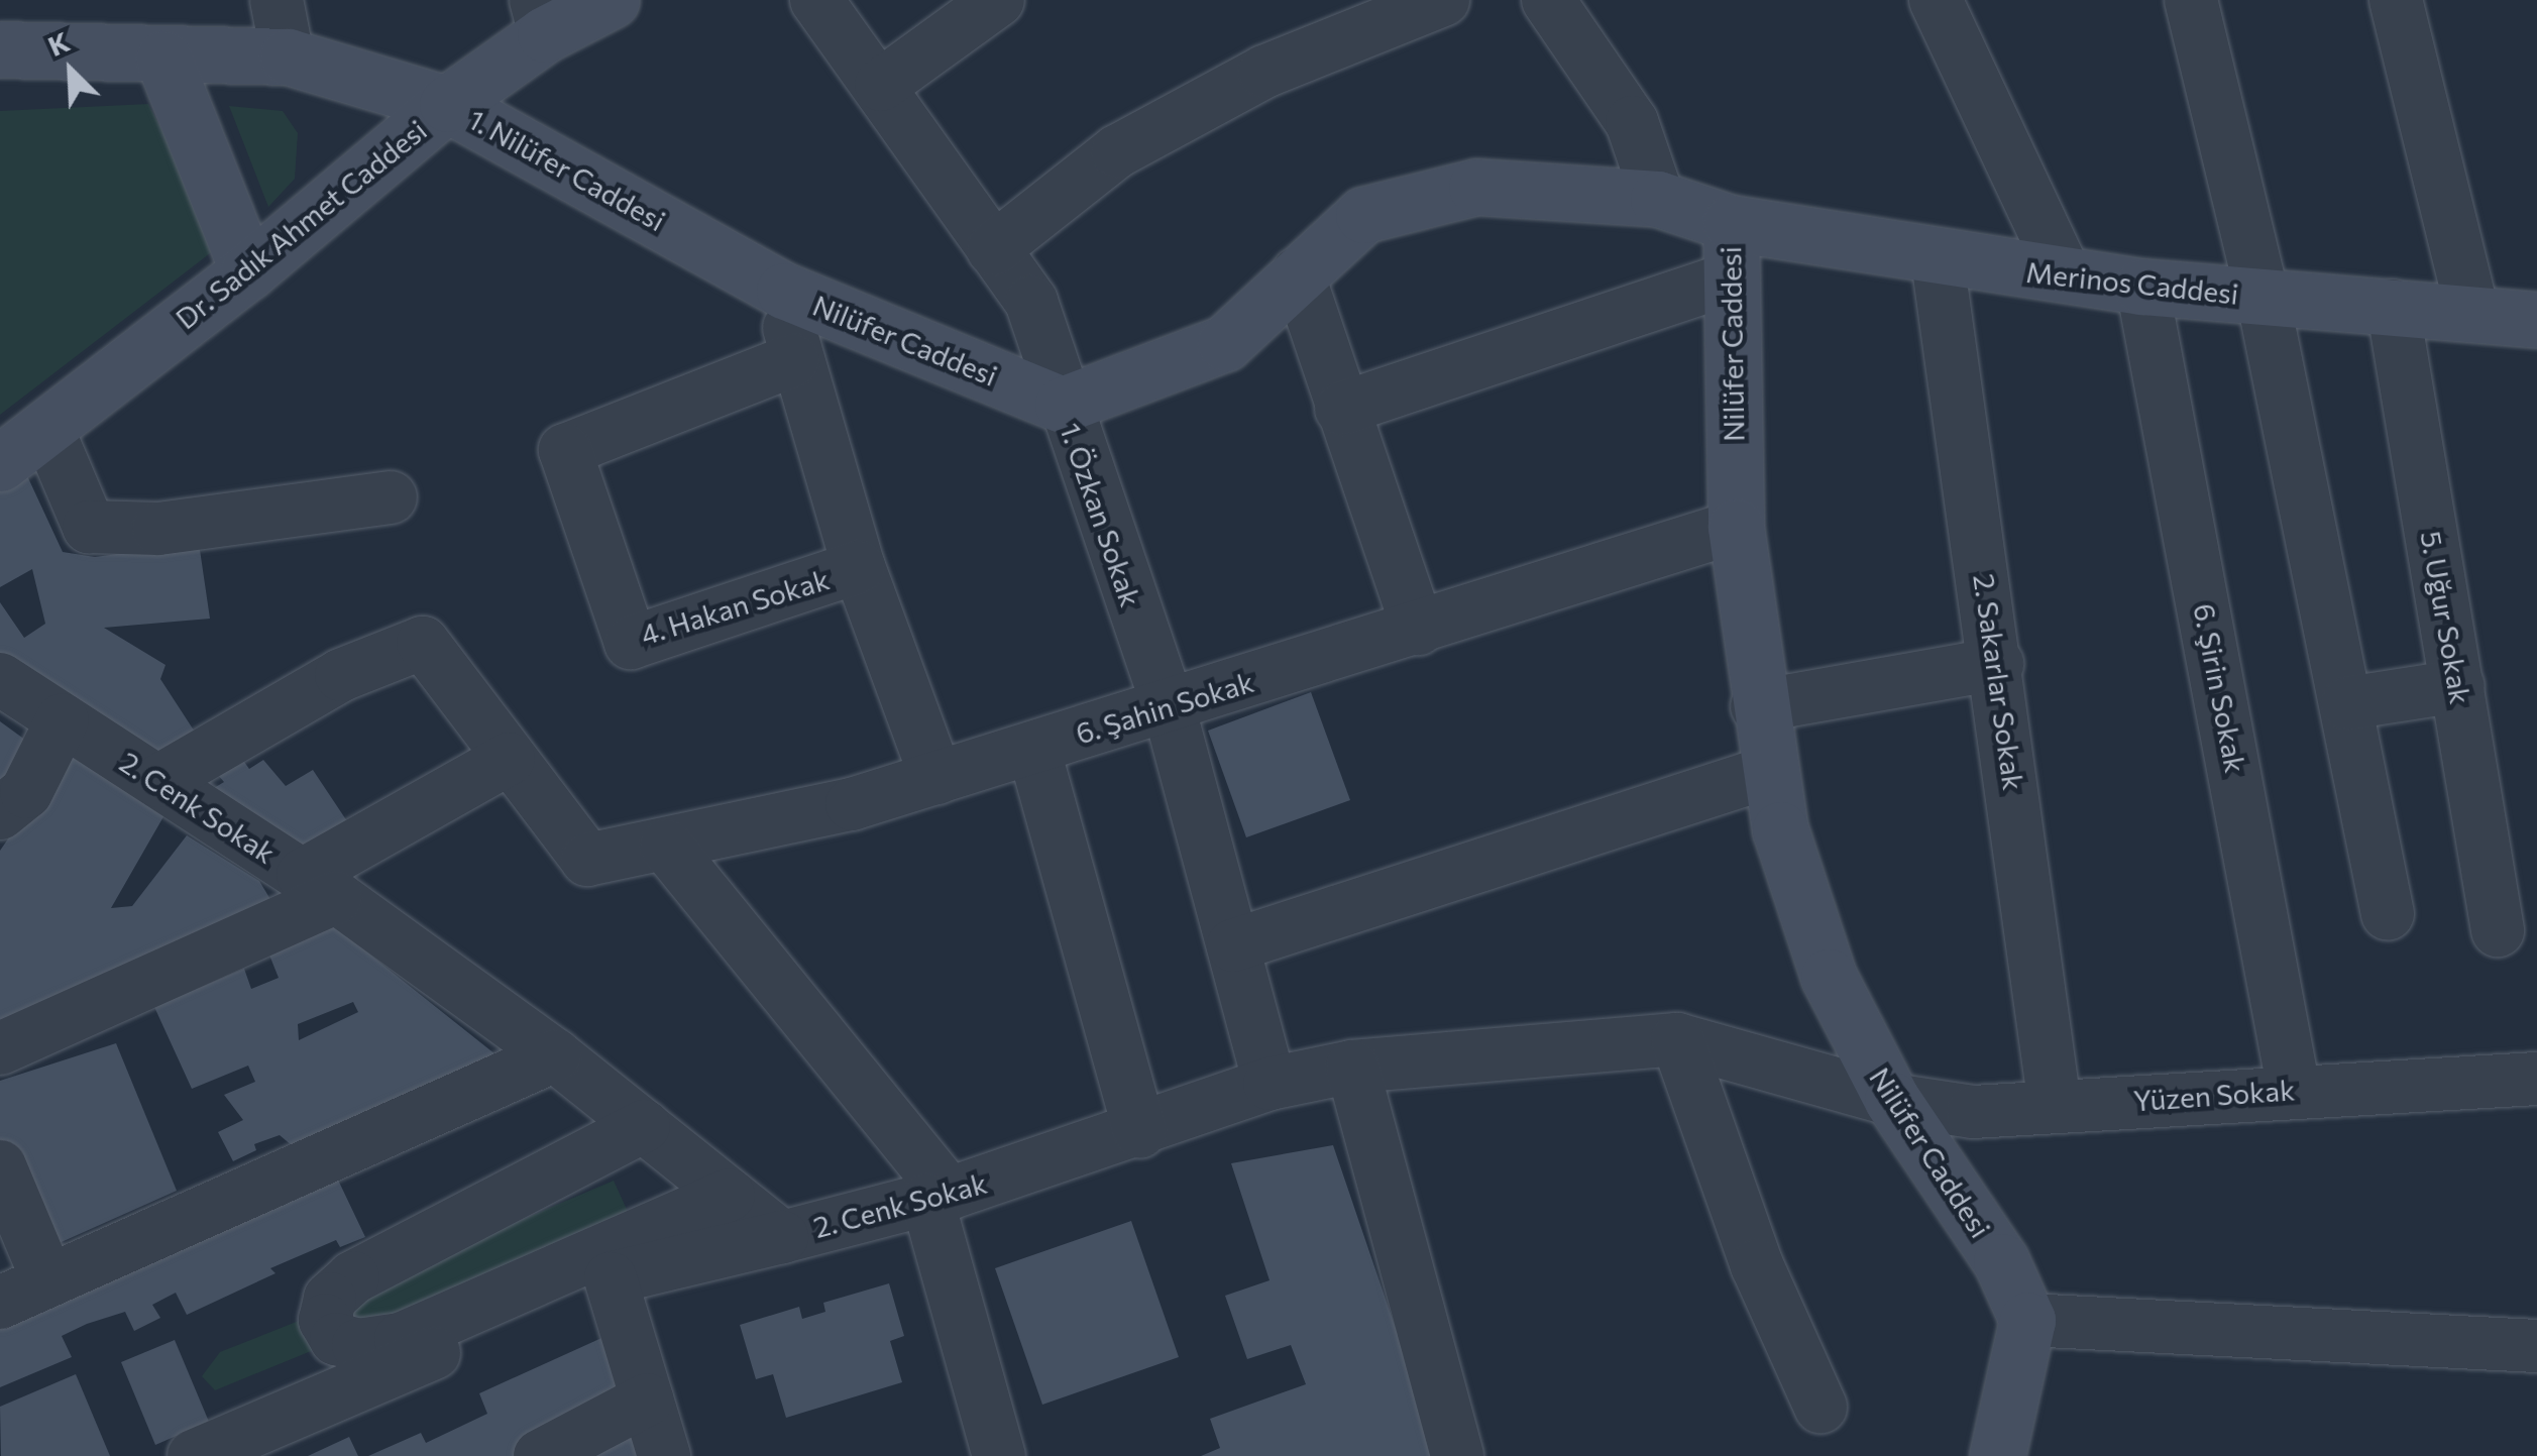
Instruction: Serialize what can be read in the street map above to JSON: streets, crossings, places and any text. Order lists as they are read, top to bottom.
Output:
{
  "streets": {
    "main road": [
      "1. Nilüfer Caddesi",
      "Dr. Sadık Ahmet Caddesi",
      "Merinos Caddesi",
      "Nilüfer Caddesi"
    ],
    "street": [
      "1. Özkan Sokak",
      "4. Hakan Sokak",
      "5. Uğur Sokak",
      "2. Sakarlar Sokak",
      "6. Şirin Sokak",
      "6. Şahin Sokak",
      "2. Cenk Sokak",
      "Yüzen Sokak"
    ]
  },
  "crossings": [
    ["1. Nilüfer Caddesi", "Dr. Sadık Ahmet Caddesi"],
    ["1. Nilüfer Caddesi", "Nilüfer Caddesi"],
    ["Merinos Caddesi", "Nilüfer Caddesi"],
    ["Merinos Caddesi", "5. Uğur Sokak"],
    ["Merinos Caddesi", "2. Sakarlar Sokak"],
    ["Merinos Caddesi", "6. Şirin Sokak"],
    ["Nilüfer Caddesi", "1. Özkan Sokak"],
    ["Nilüfer Caddesi", "6. Şahin Sokak"],
    ["Nilüfer Caddesi", "2. Cenk Sokak"],
    ["Nilüfer Caddesi", "Yüzen Sokak"],
    ["1. Özkan Sokak", "6. Şahin Sokak"],
    ["1. Özkan Sokak", "2. Cenk Sokak"],
    ["2. Sakarlar Sokak", "Yüzen Sokak"],
    ["6. Şirin Sokak", "Yüzen Sokak"],
    ["2. Cenk Sokak", "Yüzen Sokak"]
  ],
  "north": "top left"
}
